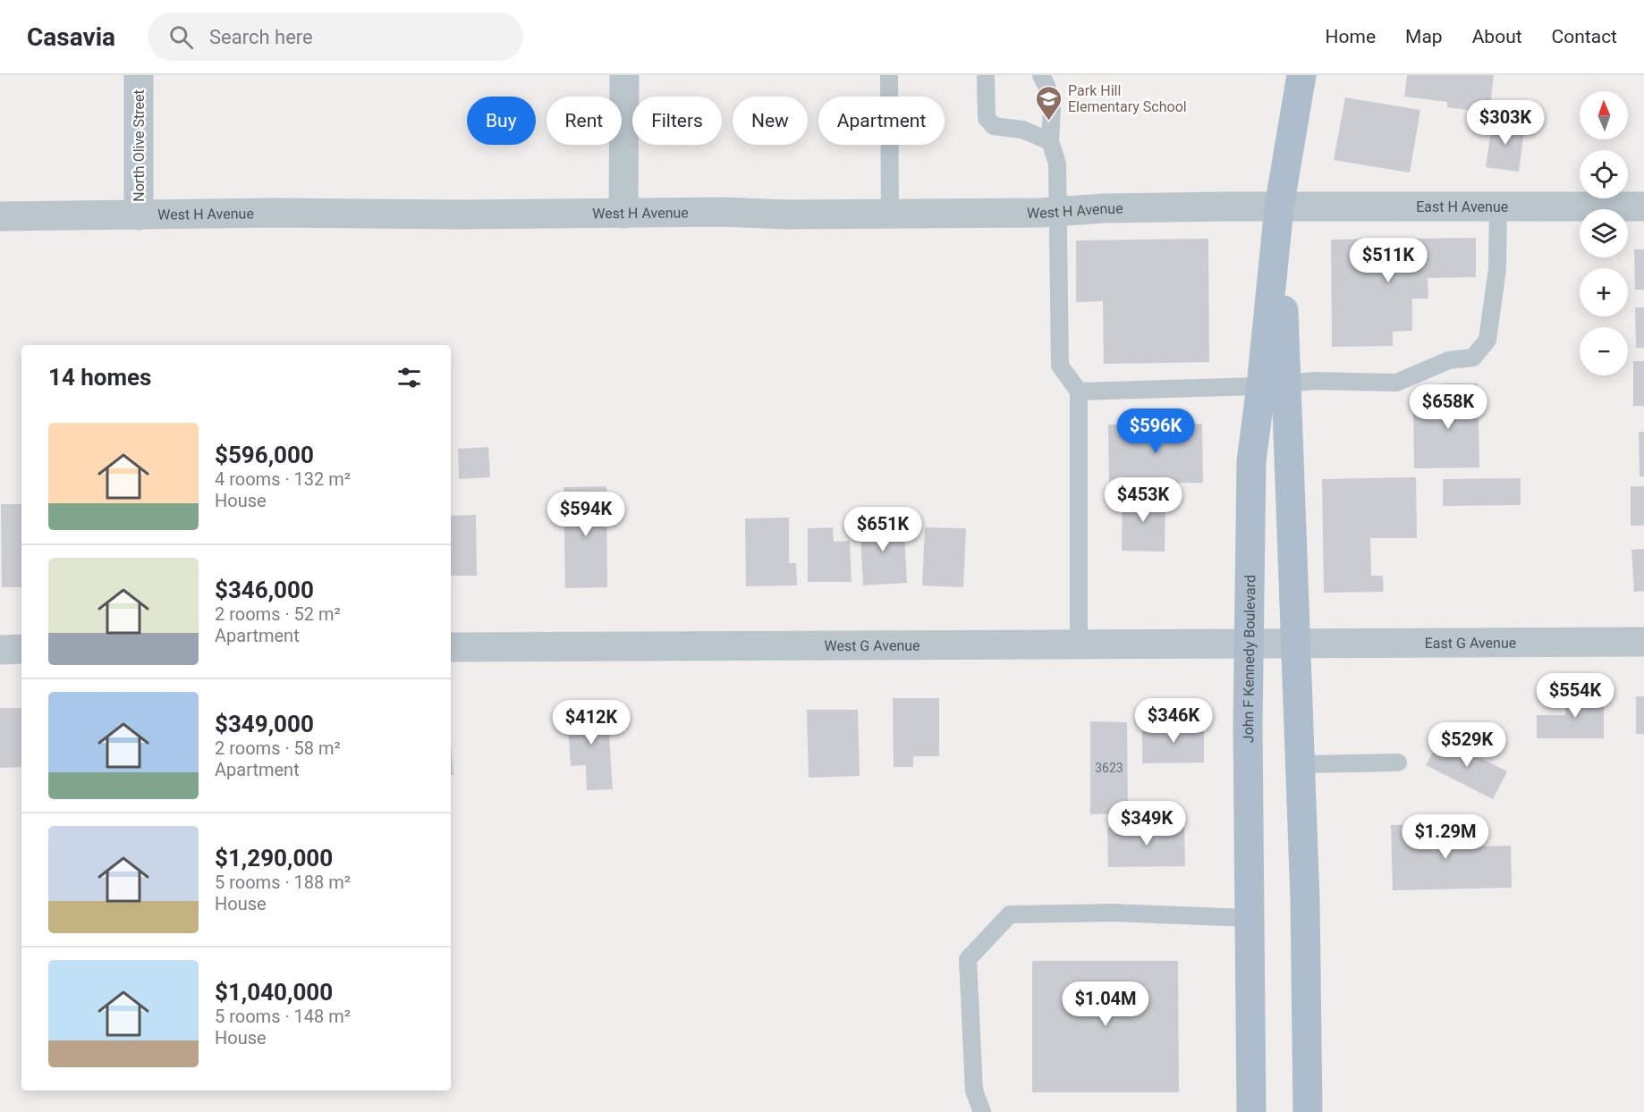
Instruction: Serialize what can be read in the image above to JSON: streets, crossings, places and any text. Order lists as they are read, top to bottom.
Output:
{
  "streets": {
    "main road": ["John F Kennedy Boulevard"],
    "street": [
      "North Olive Street",
      "East H Avenue",
      "West H Avenue",
      "East G Avenue",
      "West G Avenue"
    ]
  },
  "crossings": [
    ["North Olive Street", "West H Avenue"],
    ["East H Avenue", "West H Avenue"],
    ["East H Avenue", "John F Kennedy Boulevard"],
    ["West H Avenue", "John F Kennedy Boulevard"],
    ["East G Avenue", "West G Avenue"],
    ["East G Avenue", "John F Kennedy Boulevard"],
    ["West G Avenue", "John F Kennedy Boulevard"]
  ],
  "places": {
    "school or university": ["Park Hill Elementary School"]
  },
  "house_numbers": ["3623"],
  "north": "top",
  "page": {
    "header": "Casavia",
    "search": "Search here",
    "nav": [
      "Home",
      "Map",
      "About",
      "Contact"
    ],
    "map_buttons": ["+", "−"],
    "chip": [
      "Buy",
      "Rent",
      "Filters",
      "New",
      "Apartment"
    ],
    "price": [
      "$303K",
      "$511K",
      "$658K",
      "$596K",
      "$453K",
      "$594K",
      "$651K",
      "$554K",
      "$346K",
      "$412K",
      "$529K",
      "$349K",
      "$1.29M",
      "$1.04M"
    ],
    "heading": "14 homes",
    "list": [
      {
        "name": "$596,000",
        "note": "4 rooms · 132 m² · House"
      },
      {
        "name": "$346,000",
        "note": "2 rooms · 52 m² · Apartment"
      },
      {
        "name": "$349,000",
        "note": "2 rooms · 58 m² · Apartment"
      },
      {
        "name": "$1,290,000",
        "note": "5 rooms · 188 m² · House"
      },
      {
        "name": "$1,040,000",
        "note": "5 rooms · 148 m² · House"
      }
    ]
  }
}
